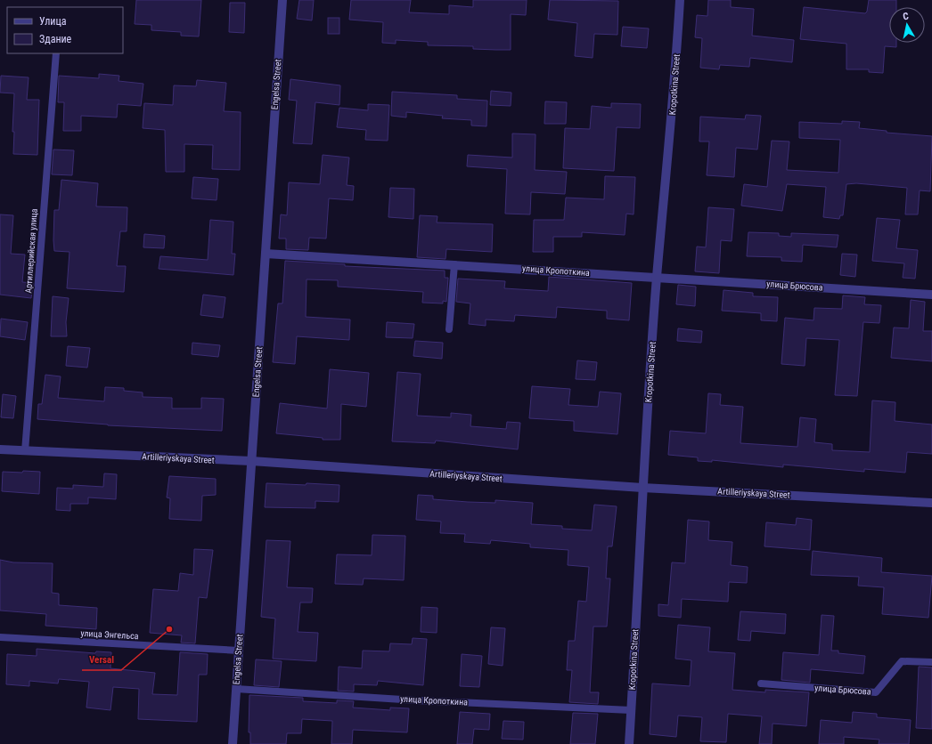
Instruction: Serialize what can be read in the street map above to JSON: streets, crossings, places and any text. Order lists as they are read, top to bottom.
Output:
{
  "streets": {
    "street": [
      "Engelsa Street",
      "Kropotkina Street",
      "улица Кропоткина",
      "улица Брюсова",
      "Artilleriyskaya Street"
    ],
    "lane": ["Артиллерийская улица", "улица Энгельса"]
  },
  "crossings": [
    ["Engelsa Street", "улица Кропоткина"],
    ["Engelsa Street", "Artilleriyskaya Street"],
    ["Engelsa Street", "улица Энгельса"],
    ["Kropotkina Street", "улица Кропоткина"],
    ["Kropotkina Street", "улица Брюсова"],
    ["Kropotkina Street", "Artilleriyskaya Street"],
    ["Артиллерийская улица", "Artilleriyskaya Street"],
    ["улица Кропоткина", "улица Брюсова"]
  ],
  "places": ["Versal"],
  "legend": ["Улица", "Здание"],
  "north": "top"
}
